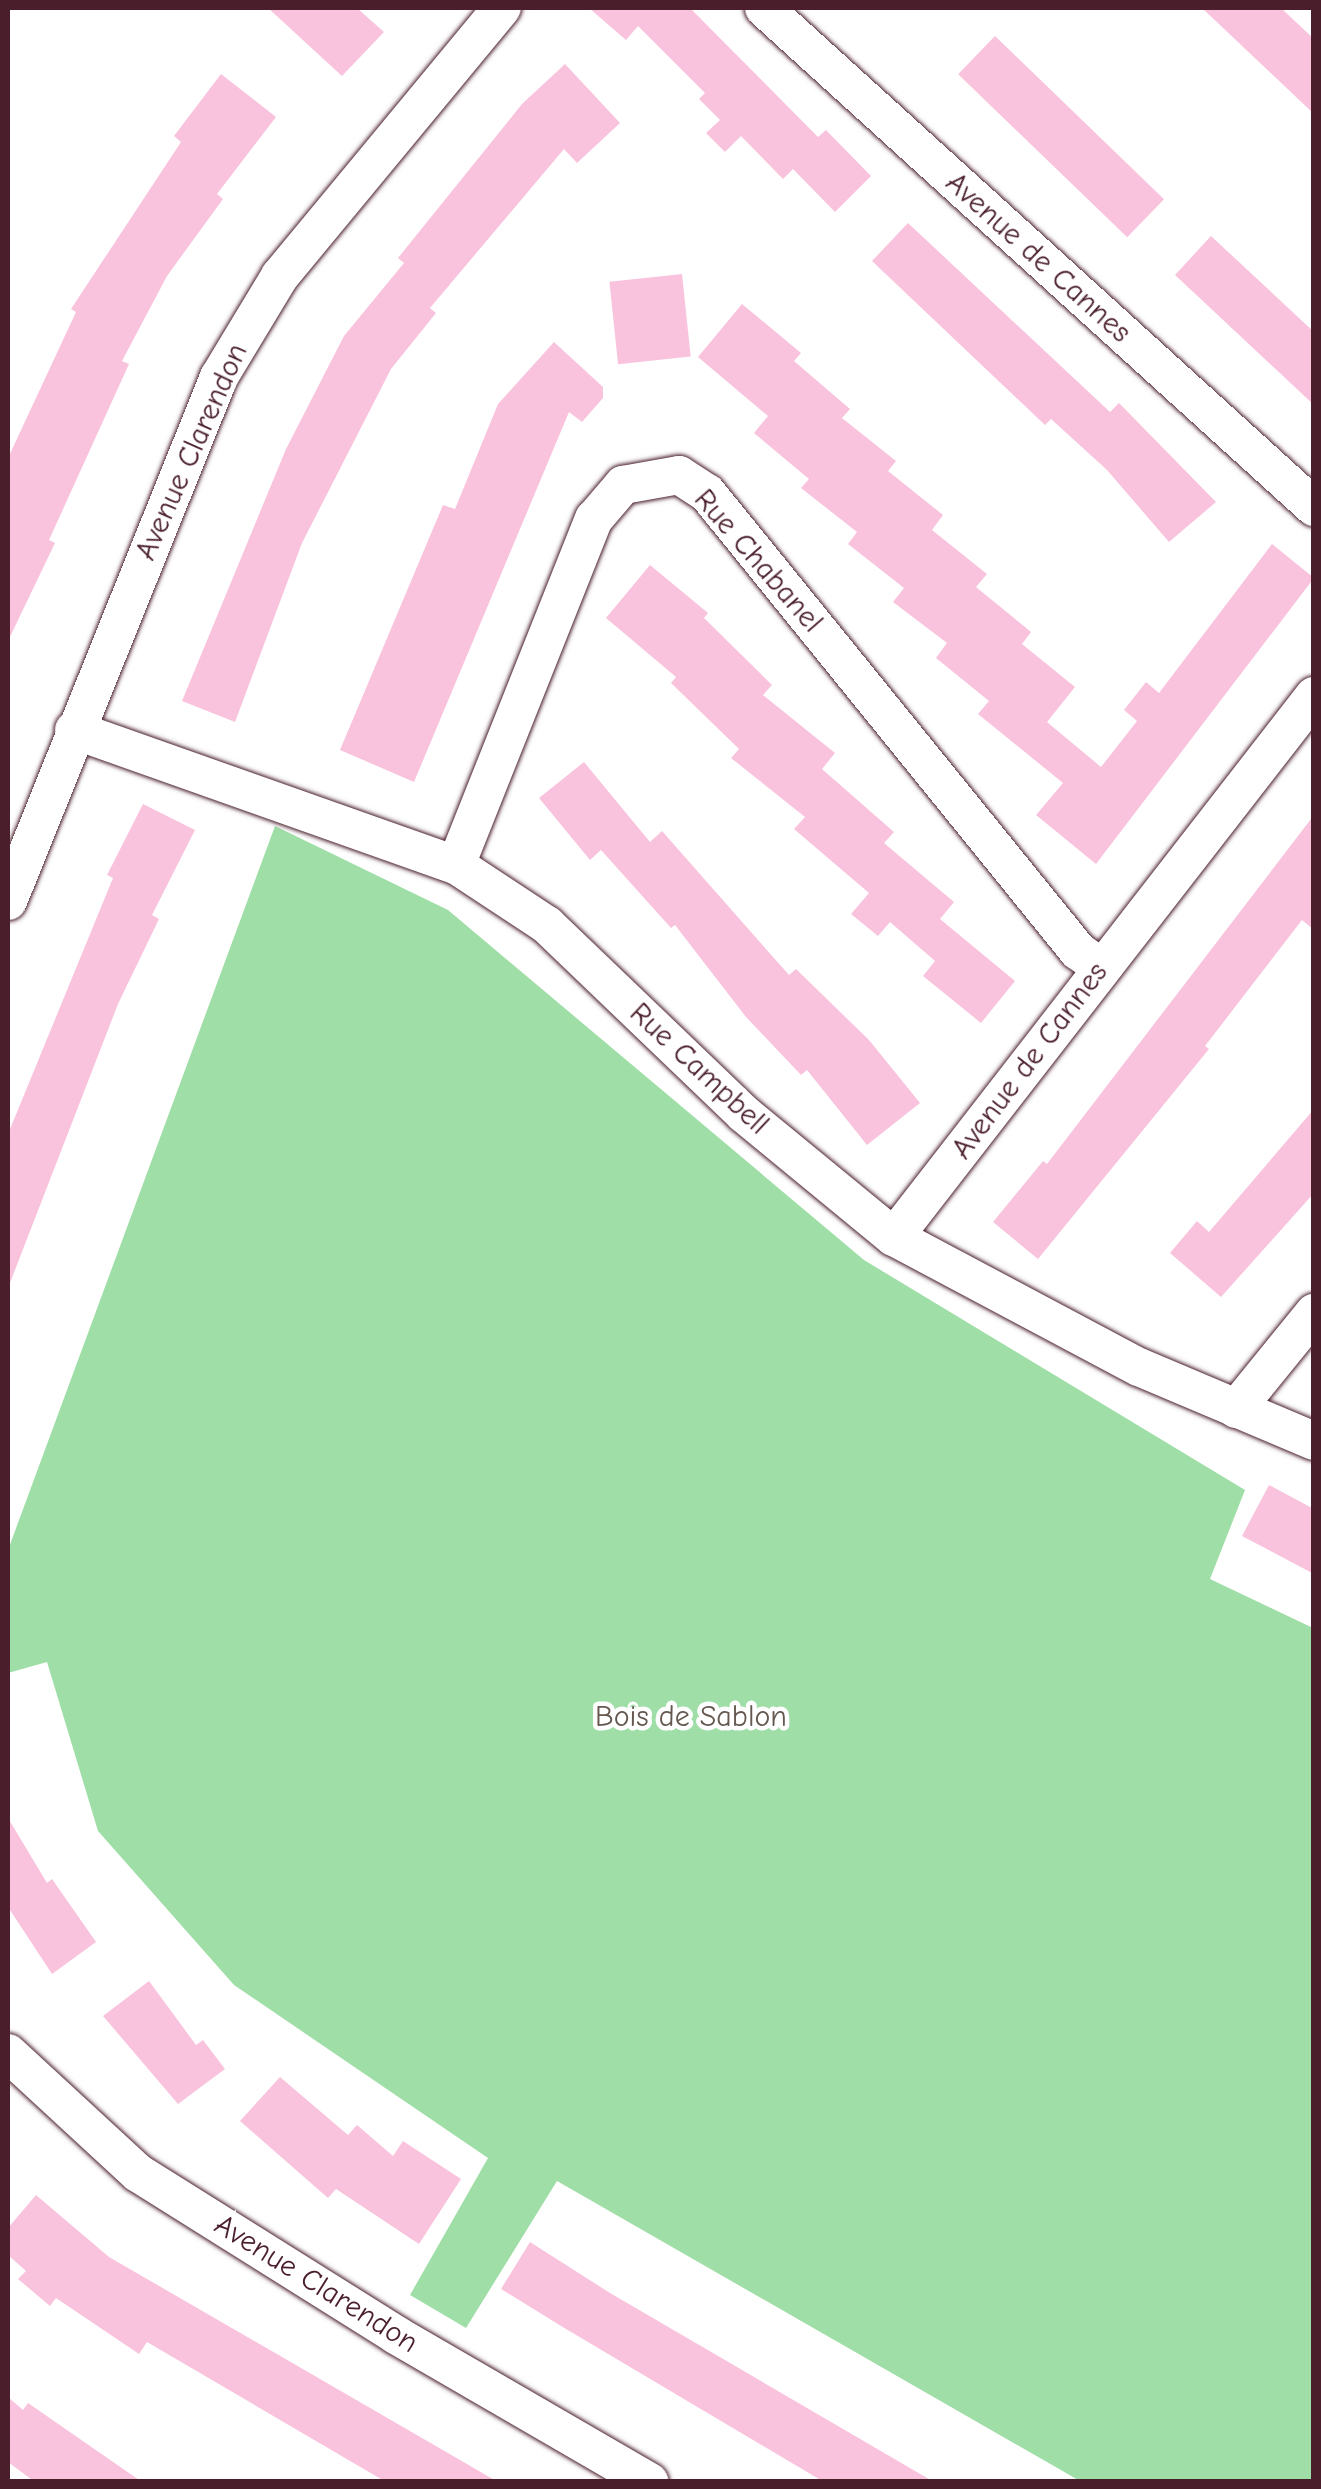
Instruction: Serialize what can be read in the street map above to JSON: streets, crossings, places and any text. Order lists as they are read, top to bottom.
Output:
{
  "streets": {
    "street": [
      "Avenue de Cannes",
      "Avenue Clarendon",
      "Rue Chabanel",
      "Rue Campbell"
    ]
  },
  "crossings": [
    ["Avenue de Cannes", "Rue Chabanel"],
    ["Avenue de Cannes", "Rue Campbell"],
    ["Avenue Clarendon", "Rue Campbell"],
    ["Rue Chabanel", "Rue Campbell"]
  ],
  "parks": ["Bois de Sablon"]
}
